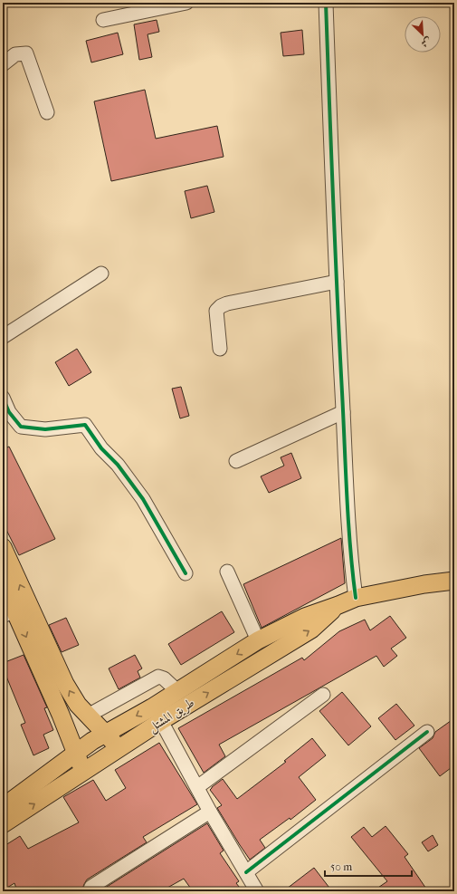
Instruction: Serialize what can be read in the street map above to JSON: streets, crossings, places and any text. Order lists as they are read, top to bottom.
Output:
{
  "streets": {
    "main road": ["طريق المشتل"]
  },
  "scale_bar": "50 m",
  "north": "bottom right"
}
